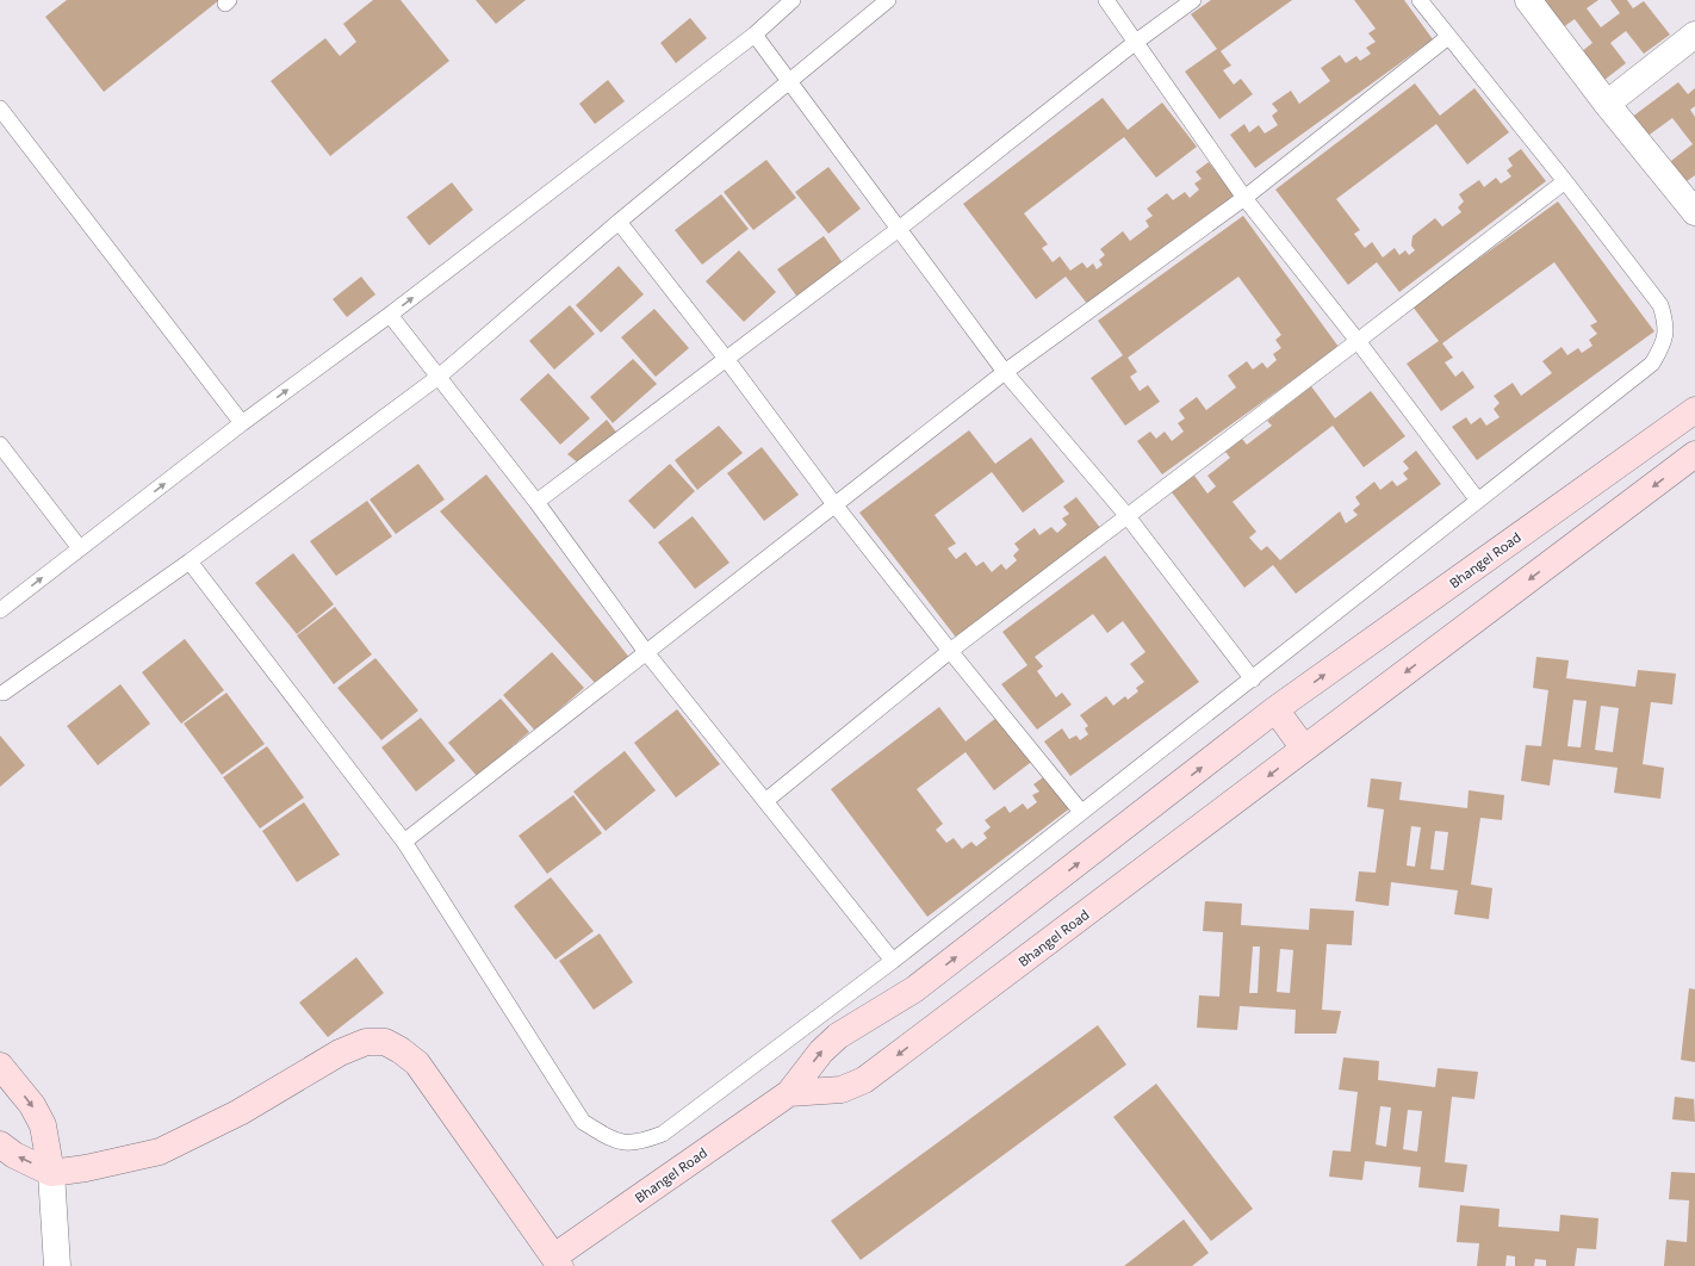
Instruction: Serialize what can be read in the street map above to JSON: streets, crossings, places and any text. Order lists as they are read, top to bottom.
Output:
{
  "streets": {
    "street": ["Bhangel Road"]
  }
}
